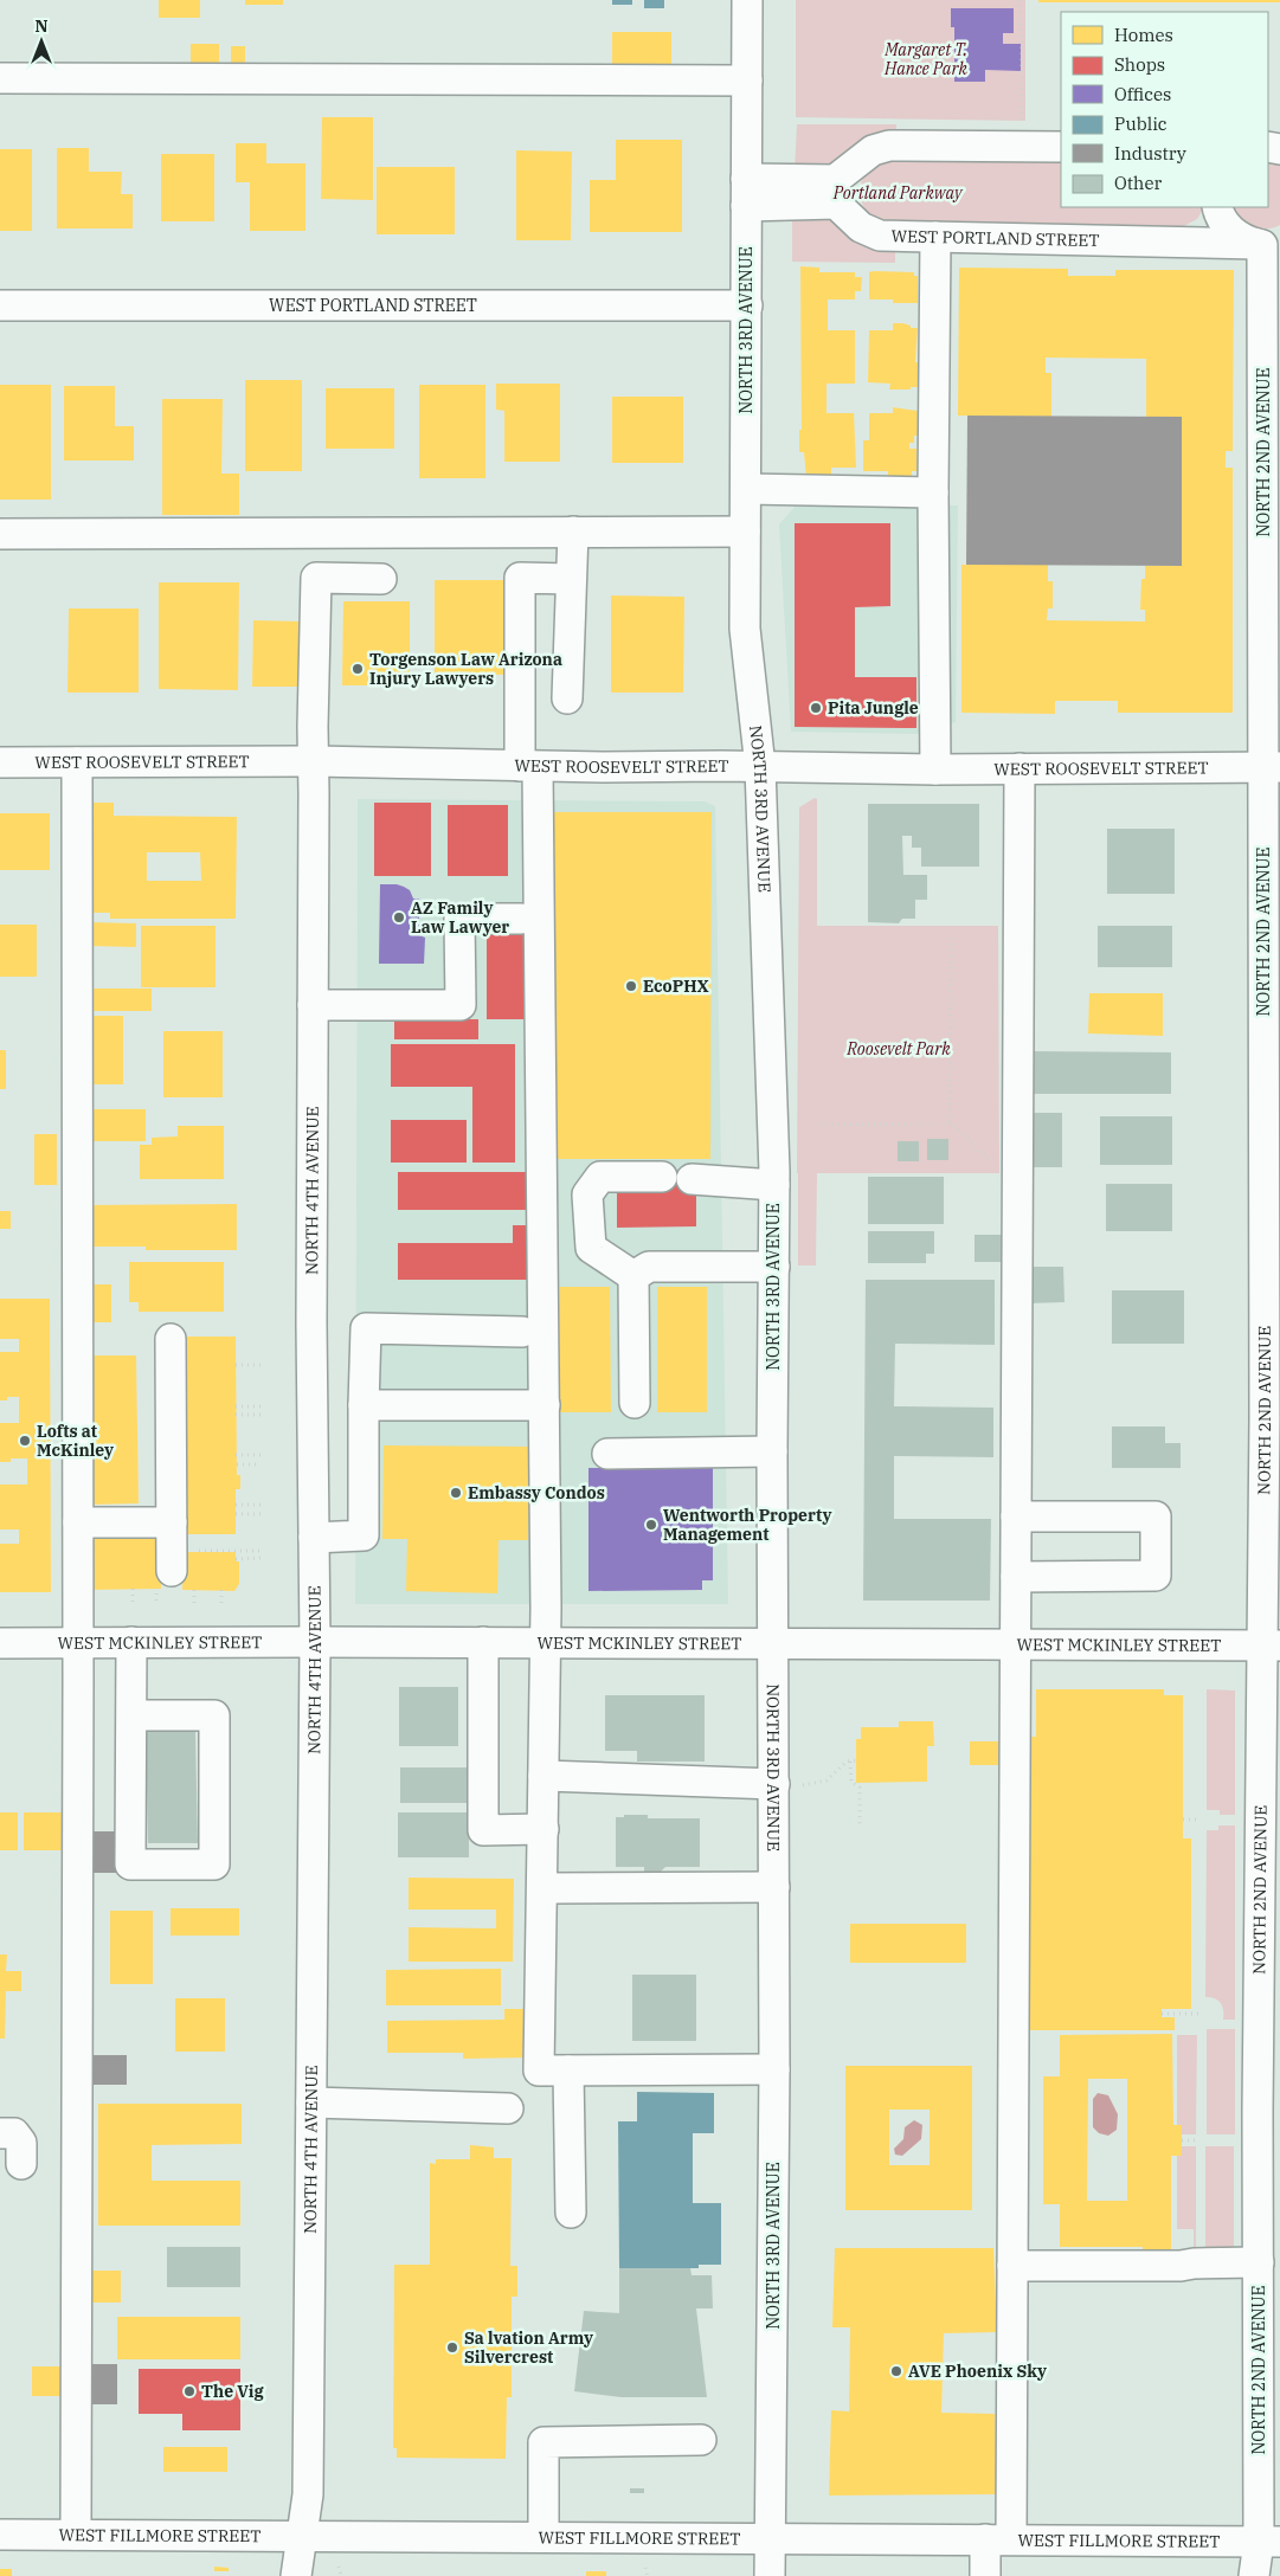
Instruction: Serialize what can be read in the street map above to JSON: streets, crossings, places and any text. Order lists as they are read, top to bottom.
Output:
{
  "streets": {
    "street": [
      "WEST PORTLAND STREET",
      "NORTH 3RD AVENUE",
      "NORTH 2ND AVENUE",
      "WEST ROOSEVELT STREET",
      "NORTH 4TH AVENUE",
      "WEST MCKINLEY STREET",
      "WEST FILLMORE STREET"
    ]
  },
  "crossings": [
    ["WEST PORTLAND STREET", "NORTH 3RD AVENUE"],
    ["WEST PORTLAND STREET", "NORTH 2ND AVENUE"],
    ["NORTH 3RD AVENUE", "WEST ROOSEVELT STREET"],
    ["NORTH 3RD AVENUE", "WEST MCKINLEY STREET"],
    ["NORTH 3RD AVENUE", "WEST FILLMORE STREET"],
    ["NORTH 2ND AVENUE", "WEST ROOSEVELT STREET"],
    ["NORTH 2ND AVENUE", "WEST MCKINLEY STREET"],
    ["NORTH 2ND AVENUE", "WEST FILLMORE STREET"],
    ["WEST ROOSEVELT STREET", "NORTH 4TH AVENUE"],
    ["NORTH 4TH AVENUE", "WEST MCKINLEY STREET"],
    ["NORTH 4TH AVENUE", "WEST FILLMORE STREET"]
  ],
  "parks": ["Margaret T. Hance Park", "Portland Parkway", "Roosevelt Park"],
  "places": [
    "Torgenson Law Arizona Injury Lawyers",
    "Pita Jungle",
    "AZ Family Law Lawyer",
    "EcoPHX",
    "Lofts at McKinley",
    "Embassy Condos",
    "Wentworth Property Management",
    "Sa lvation Army Silvercrest",
    "AVE Phoenix Sky",
    "The Vig"
  ],
  "legend": [
    "Homes",
    "Shops",
    "Offices",
    "Public",
    "Industry",
    "Other"
  ],
  "north": "top"
}
